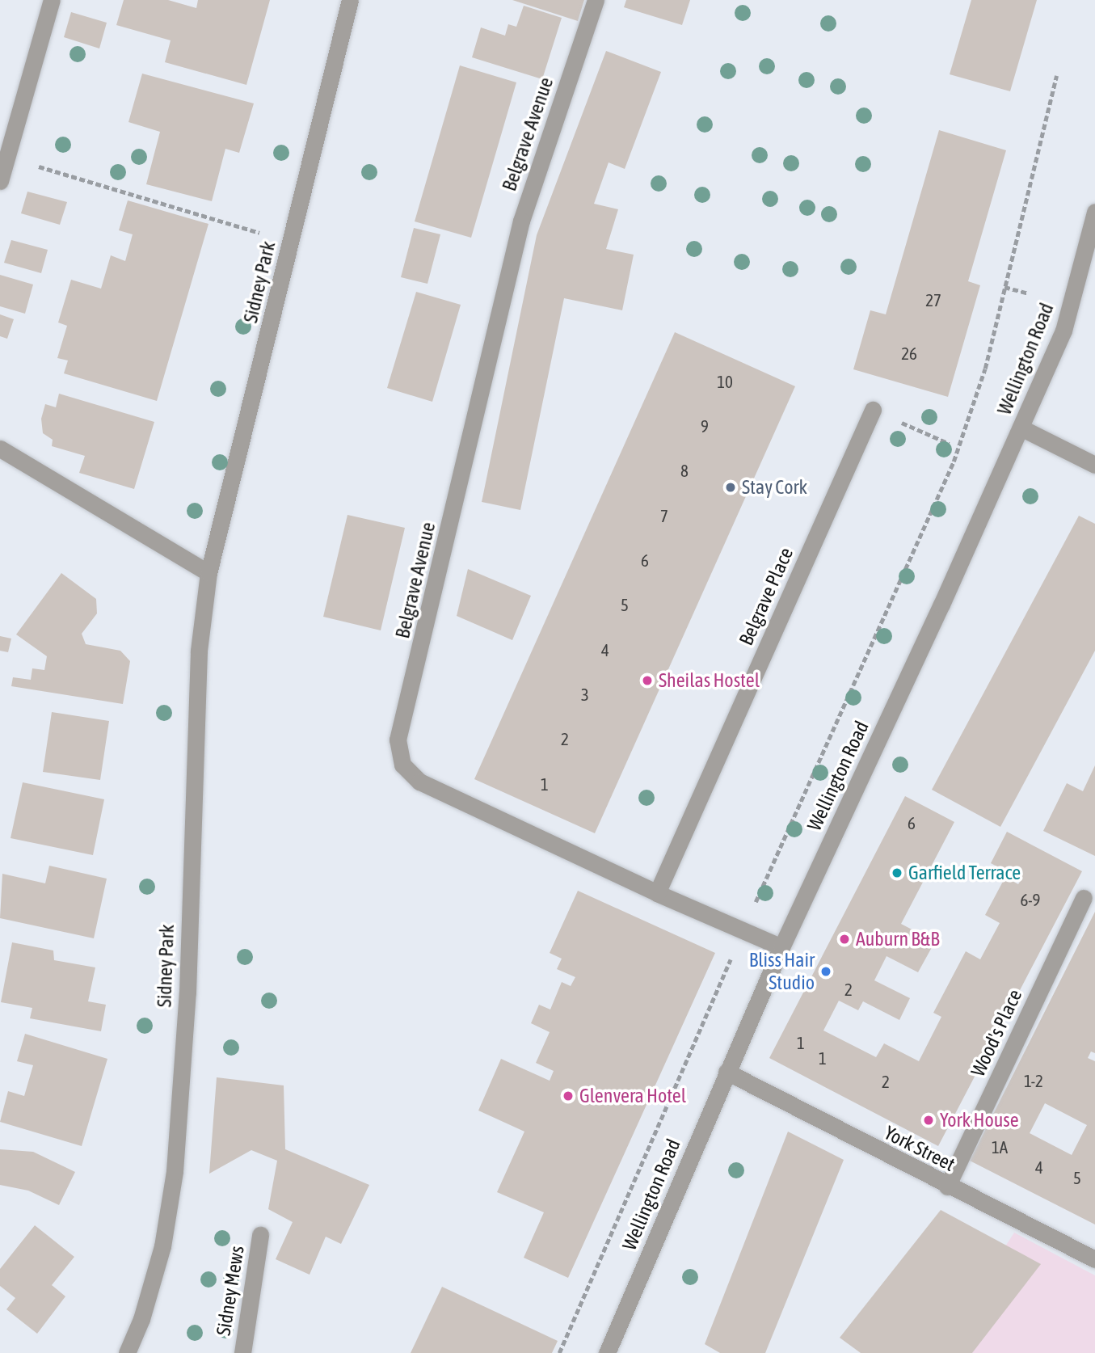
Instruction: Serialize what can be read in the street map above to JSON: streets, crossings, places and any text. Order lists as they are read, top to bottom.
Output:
{
  "streets": {
    "street": [
      "Belgrave Avenue",
      "Sidney Park",
      "Wellington Road",
      "Belgrave Place",
      "Wood's Place",
      "York Street",
      "Sidney Mews"
    ]
  },
  "crossings": [
    ["Belgrave Avenue", "Wellington Road"],
    ["Belgrave Avenue", "Belgrave Place"],
    ["Wellington Road", "York Street"],
    ["Wood's Place", "York Street"]
  ],
  "places": [
    "Stay Cork",
    "Sheilas Hostel",
    "Garfield Terrace",
    "Auburn B&B",
    "Bliss Hair Studio",
    "Glenvera Hotel",
    "York House"
  ],
  "house_numbers": [
    "27",
    "26",
    "10",
    "9",
    "8",
    "7",
    "6",
    "5",
    "4",
    "3",
    "2",
    "1",
    "6",
    "6-9",
    "2",
    "1",
    "1",
    "1-2",
    "2",
    "1A",
    "4",
    "5"
  ]
}
